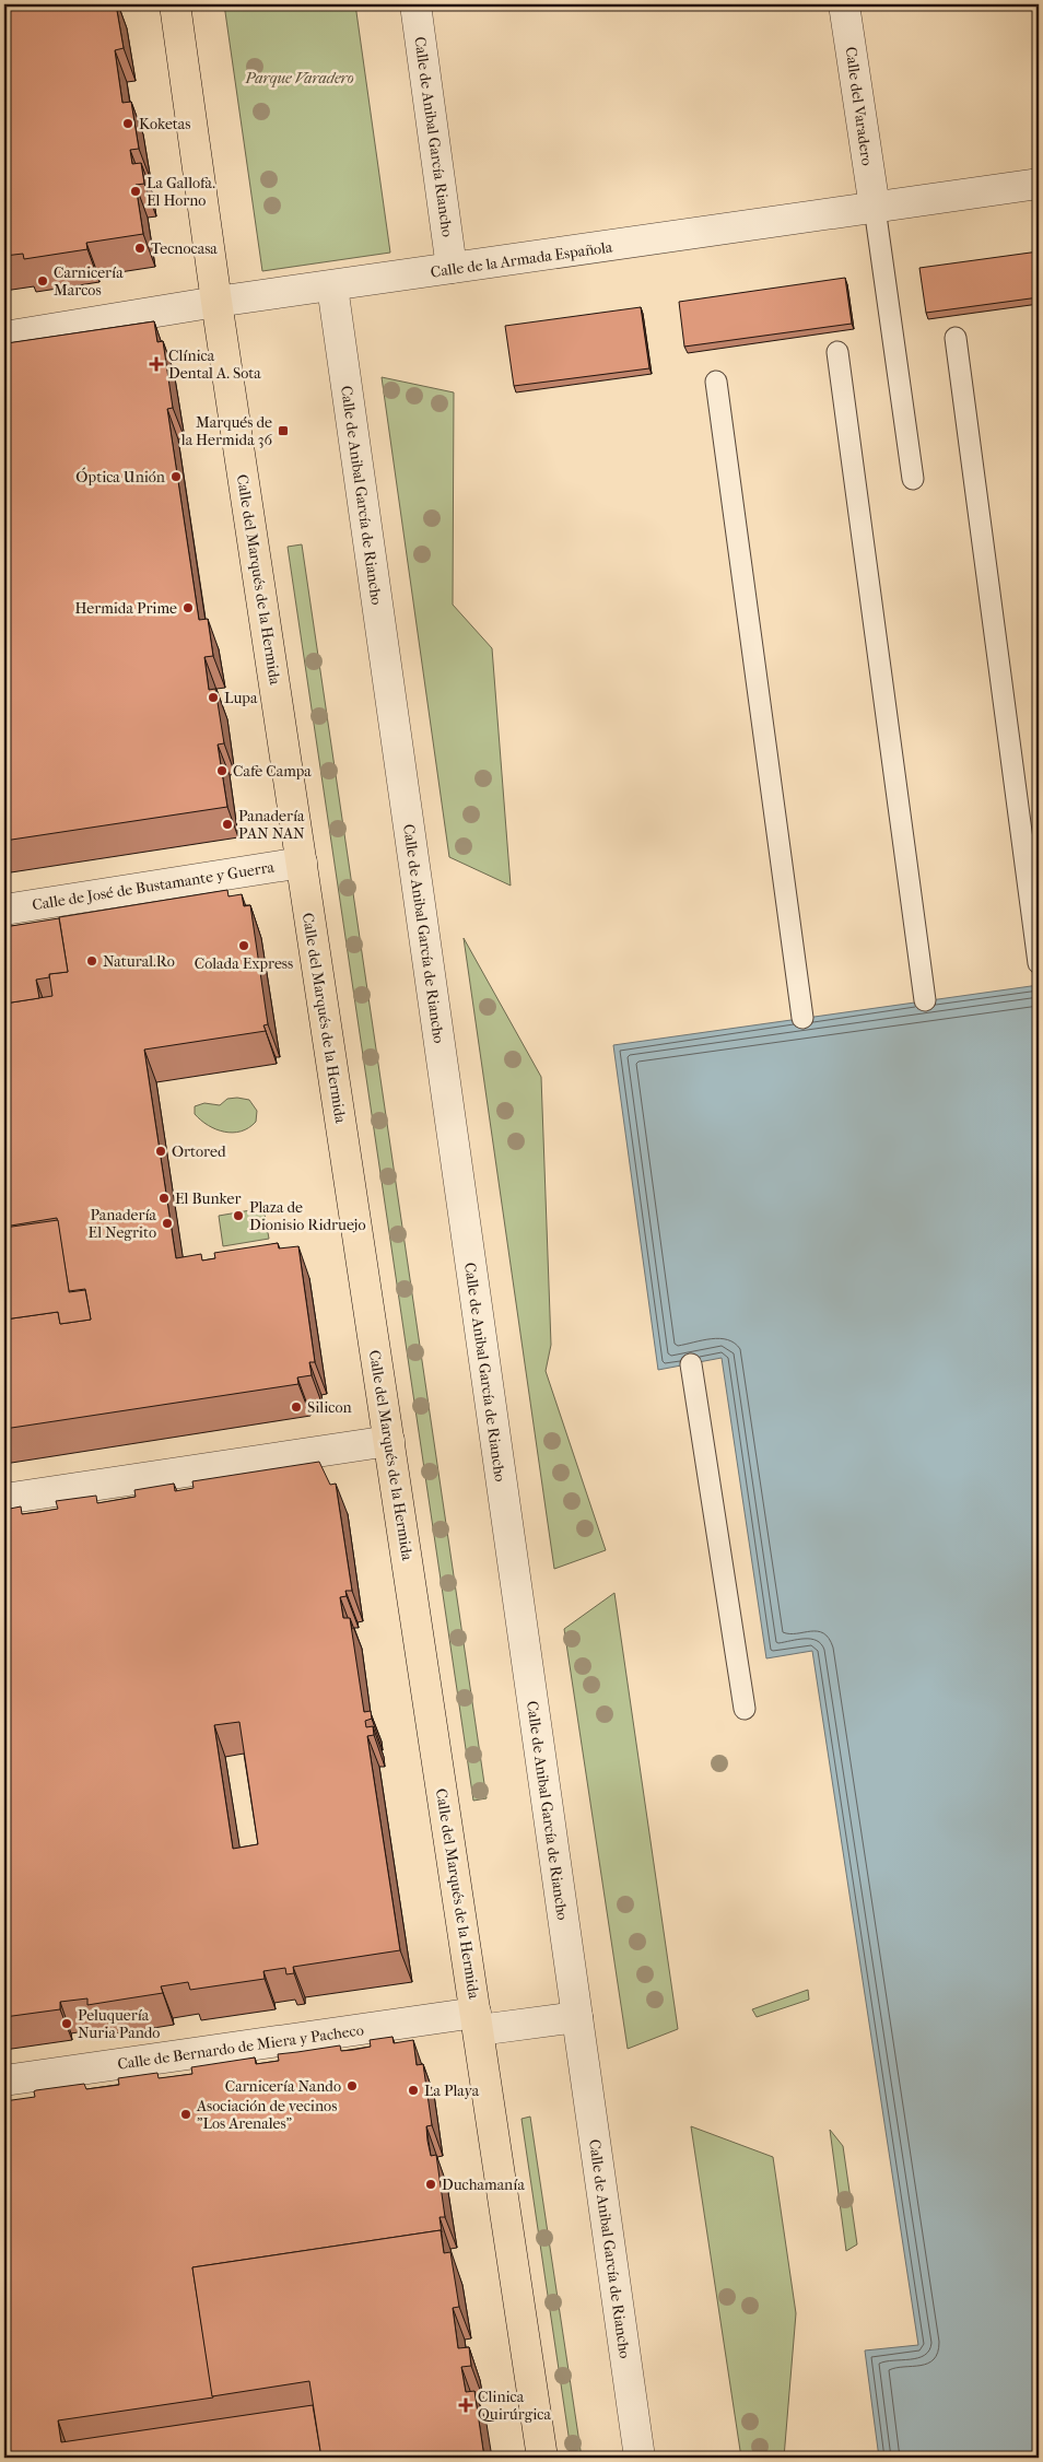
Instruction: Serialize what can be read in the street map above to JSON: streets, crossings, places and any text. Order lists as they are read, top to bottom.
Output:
{
  "streets": {
    "main road": ["Calle del Marqués de la Hermida"],
    "street": [
      "Calle del Varadero",
      "Calle de Anibal García Riancho",
      "Calle de la Armada Española",
      "Calle de Anibal García de Riancho",
      "Calle de José de Bustamante y Guerra",
      "Calle de Bernardo de Miera y Pacheco"
    ]
  },
  "crossings": [
    ["Calle del Varadero", "Calle de la Armada Española"],
    ["Calle de Anibal García Riancho", "Calle de la Armada Española"],
    ["Calle de la Armada Española", "Calle de Anibal García de Riancho"],
    ["Calle de la Armada Española", "Calle del Marqués de la Hermida"],
    ["Calle del Marqués de la Hermida", "Calle de José de Bustamante y Guerra"],
    ["Calle del Marqués de la Hermida", "Calle de Bernardo de Miera y Pacheco"]
  ],
  "parks": ["Parque Varadero"],
  "places": {
    "other": [
      "Koketas",
      "La Gallofa. El Horno",
      "Tecnocasa",
      "Carnicería Marcos",
      "Óptica Unión",
      "Hermida Prime",
      "Lupa",
      "Cafe Campa",
      "Panadería PAN NAN",
      "Colada Express",
      "Natural.Ro",
      "Ortored",
      "El Bunker",
      "Plaza de Dionisio Ridruejo",
      "Panadería El Negrito",
      "Silicon",
      "Peluquería Nuria Pando",
      "Carnicería Nando",
      "La Playa",
      "Asociación de vecinos \"Los Arenales\"",
      "Duchamanía"
    ],
    "health": ["Clínica Dental A. Sota", "Clinica Quirúrgica"],
    "transit": ["Marqués de la Hermida 36"]
  }
}
